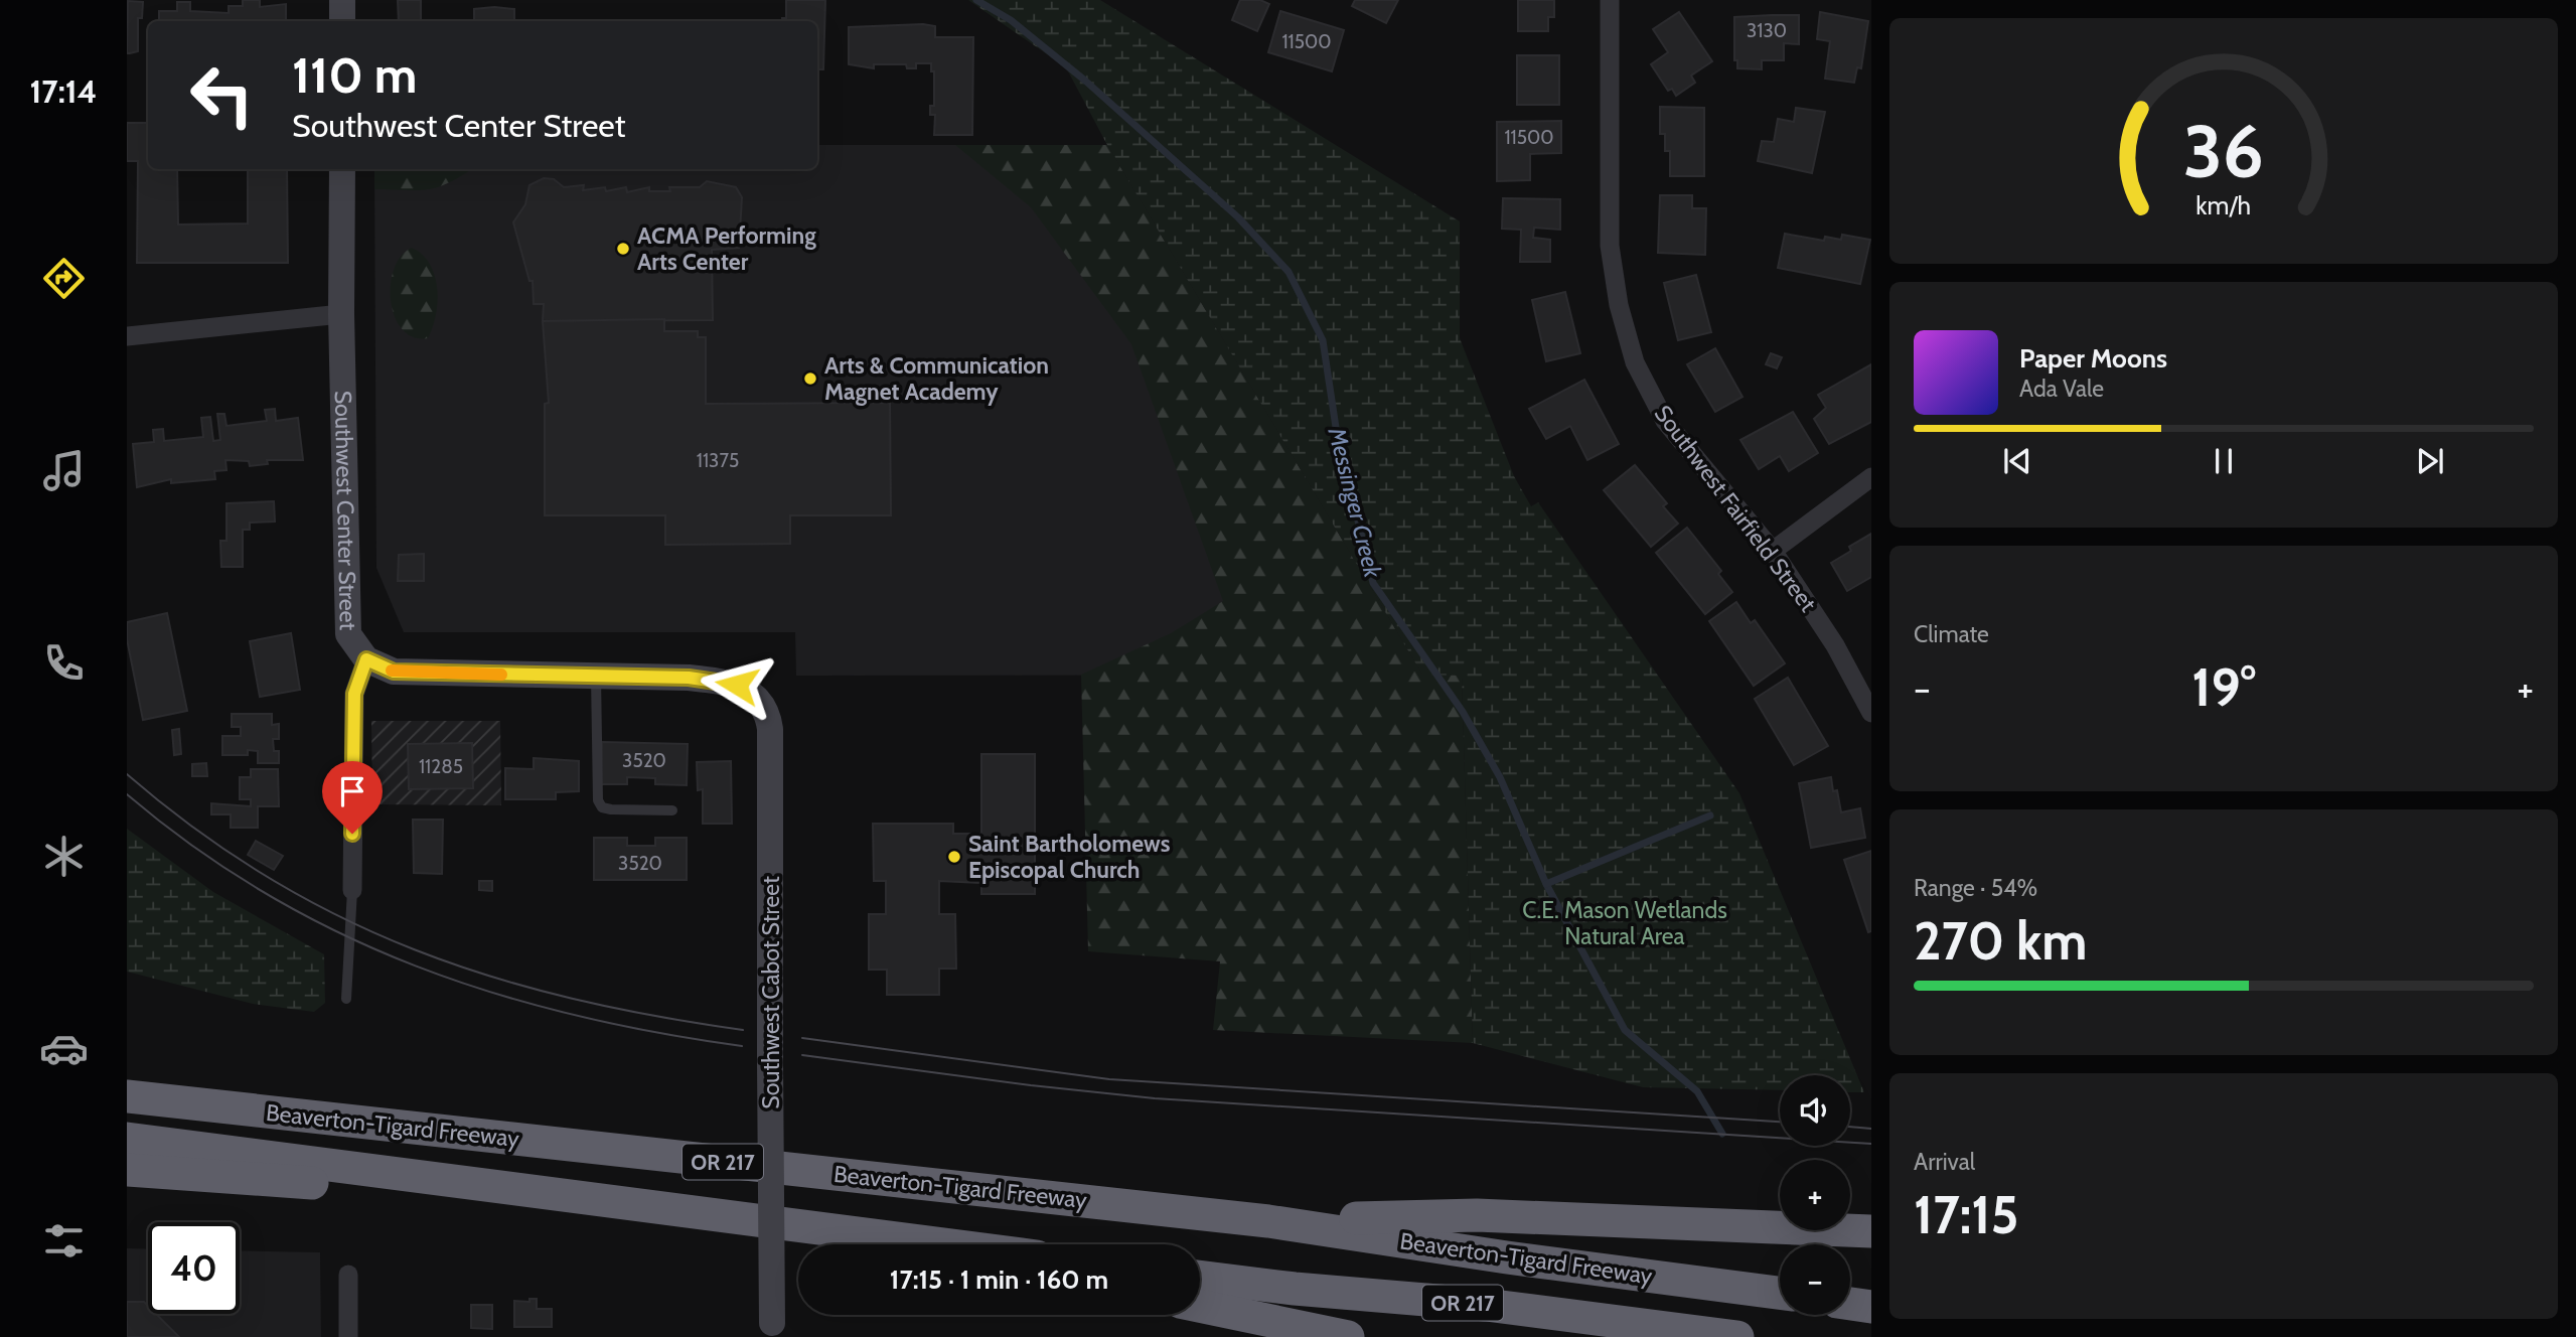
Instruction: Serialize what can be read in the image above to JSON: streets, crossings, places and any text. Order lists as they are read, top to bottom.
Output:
{
  "streets": {
    "highway": ["Beaverton-Tigard Freeway", "OR 217"],
    "street": ["Southwest Fairfield Street", "Southwest Center Street", "Southwest Cabot Street"]
  },
  "water": ["Messinger Creek"],
  "parks": ["C.E. Mason Wetlands Natural Area"],
  "places": ["ACMA Performing Arts Center", "Arts & Communication Magnet Academy", "Saint Bartholomews Episcopal Church"],
  "house_numbers": [
    "3130",
    "11500",
    "11500",
    "11375",
    "3520",
    "11285",
    "3520"
  ],
  "page": {
    "tabs": "17:14",
    "turn": ["110 m", "Southwest Center Street"],
    "song": ["Paper Moons", "Ada Vale"],
    "tile": [
      "Climate",
      ["Range · 54%", "270 km"],
      ["Arrival", "17:15"]
    ],
    "heat": ["−", "19°", "+"],
    "map_buttons": ["+", "−"],
    "limit": "40",
    "trip": "17:15 · 1 min · 160 m",
    "gauge": ["36", "km/h"]
  }
}
